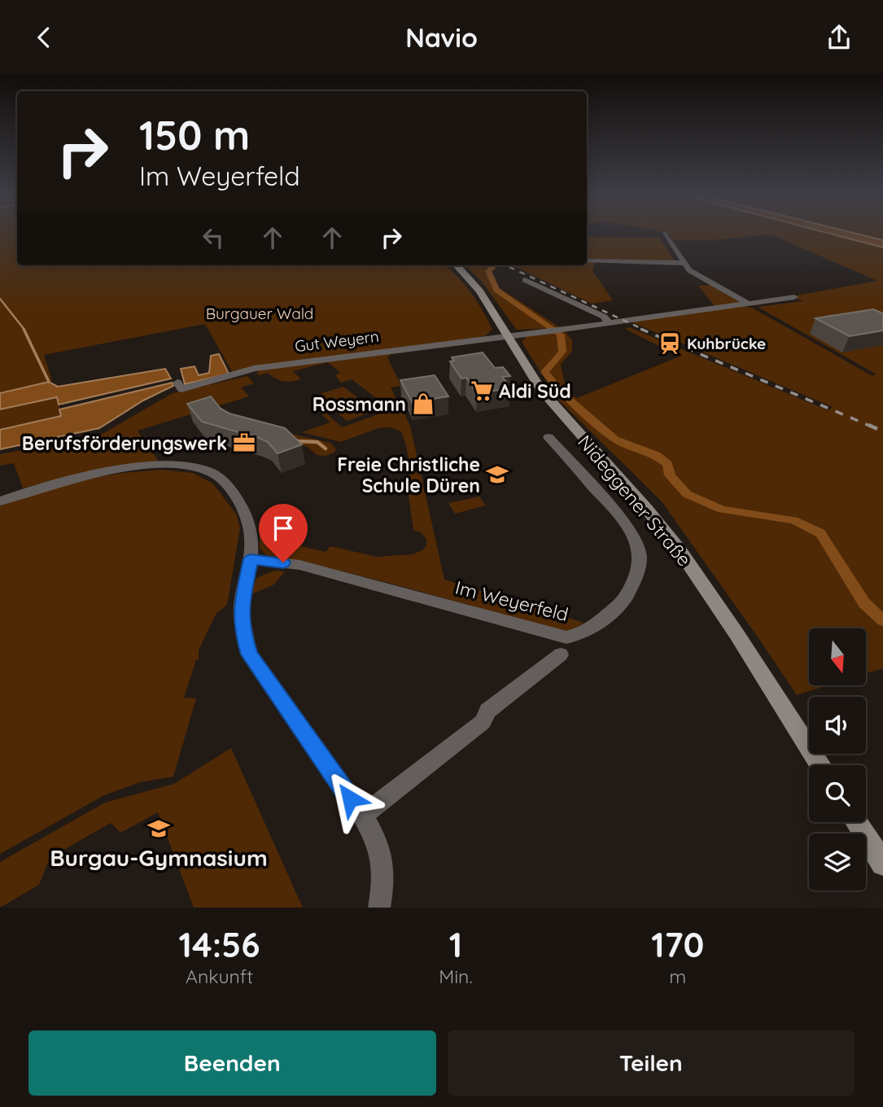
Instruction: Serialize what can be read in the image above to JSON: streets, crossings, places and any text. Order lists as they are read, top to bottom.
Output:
{
  "streets": {
    "main road": ["Nideggener Straße"],
    "street": ["Gut Weyern", "Im Weyerfeld"]
  },
  "crossings": [
    ["Gut Weyern", "Nideggener Straße"]
  ],
  "parks": ["Burgauer Wald"],
  "places": {
    "station": ["Kuhbrücke"],
    "supermarket": ["Aldi Süd"],
    "shop": ["Rossmann"],
    "office": ["Berufsförderungswerk"],
    "school or university": ["Freie Christliche Schule Düren", "Burgau-Gymnasium"]
  },
  "north": "bottom",
  "page": {
    "header": "Navio",
    "turn": ["150 m", "Im Weyerfeld"],
    "eta": [
      "14:56",
      "Ankunft",
      "1",
      "Min.",
      "170",
      "m"
    ],
    "buttons": ["Beenden", "Teilen"]
  }
}
